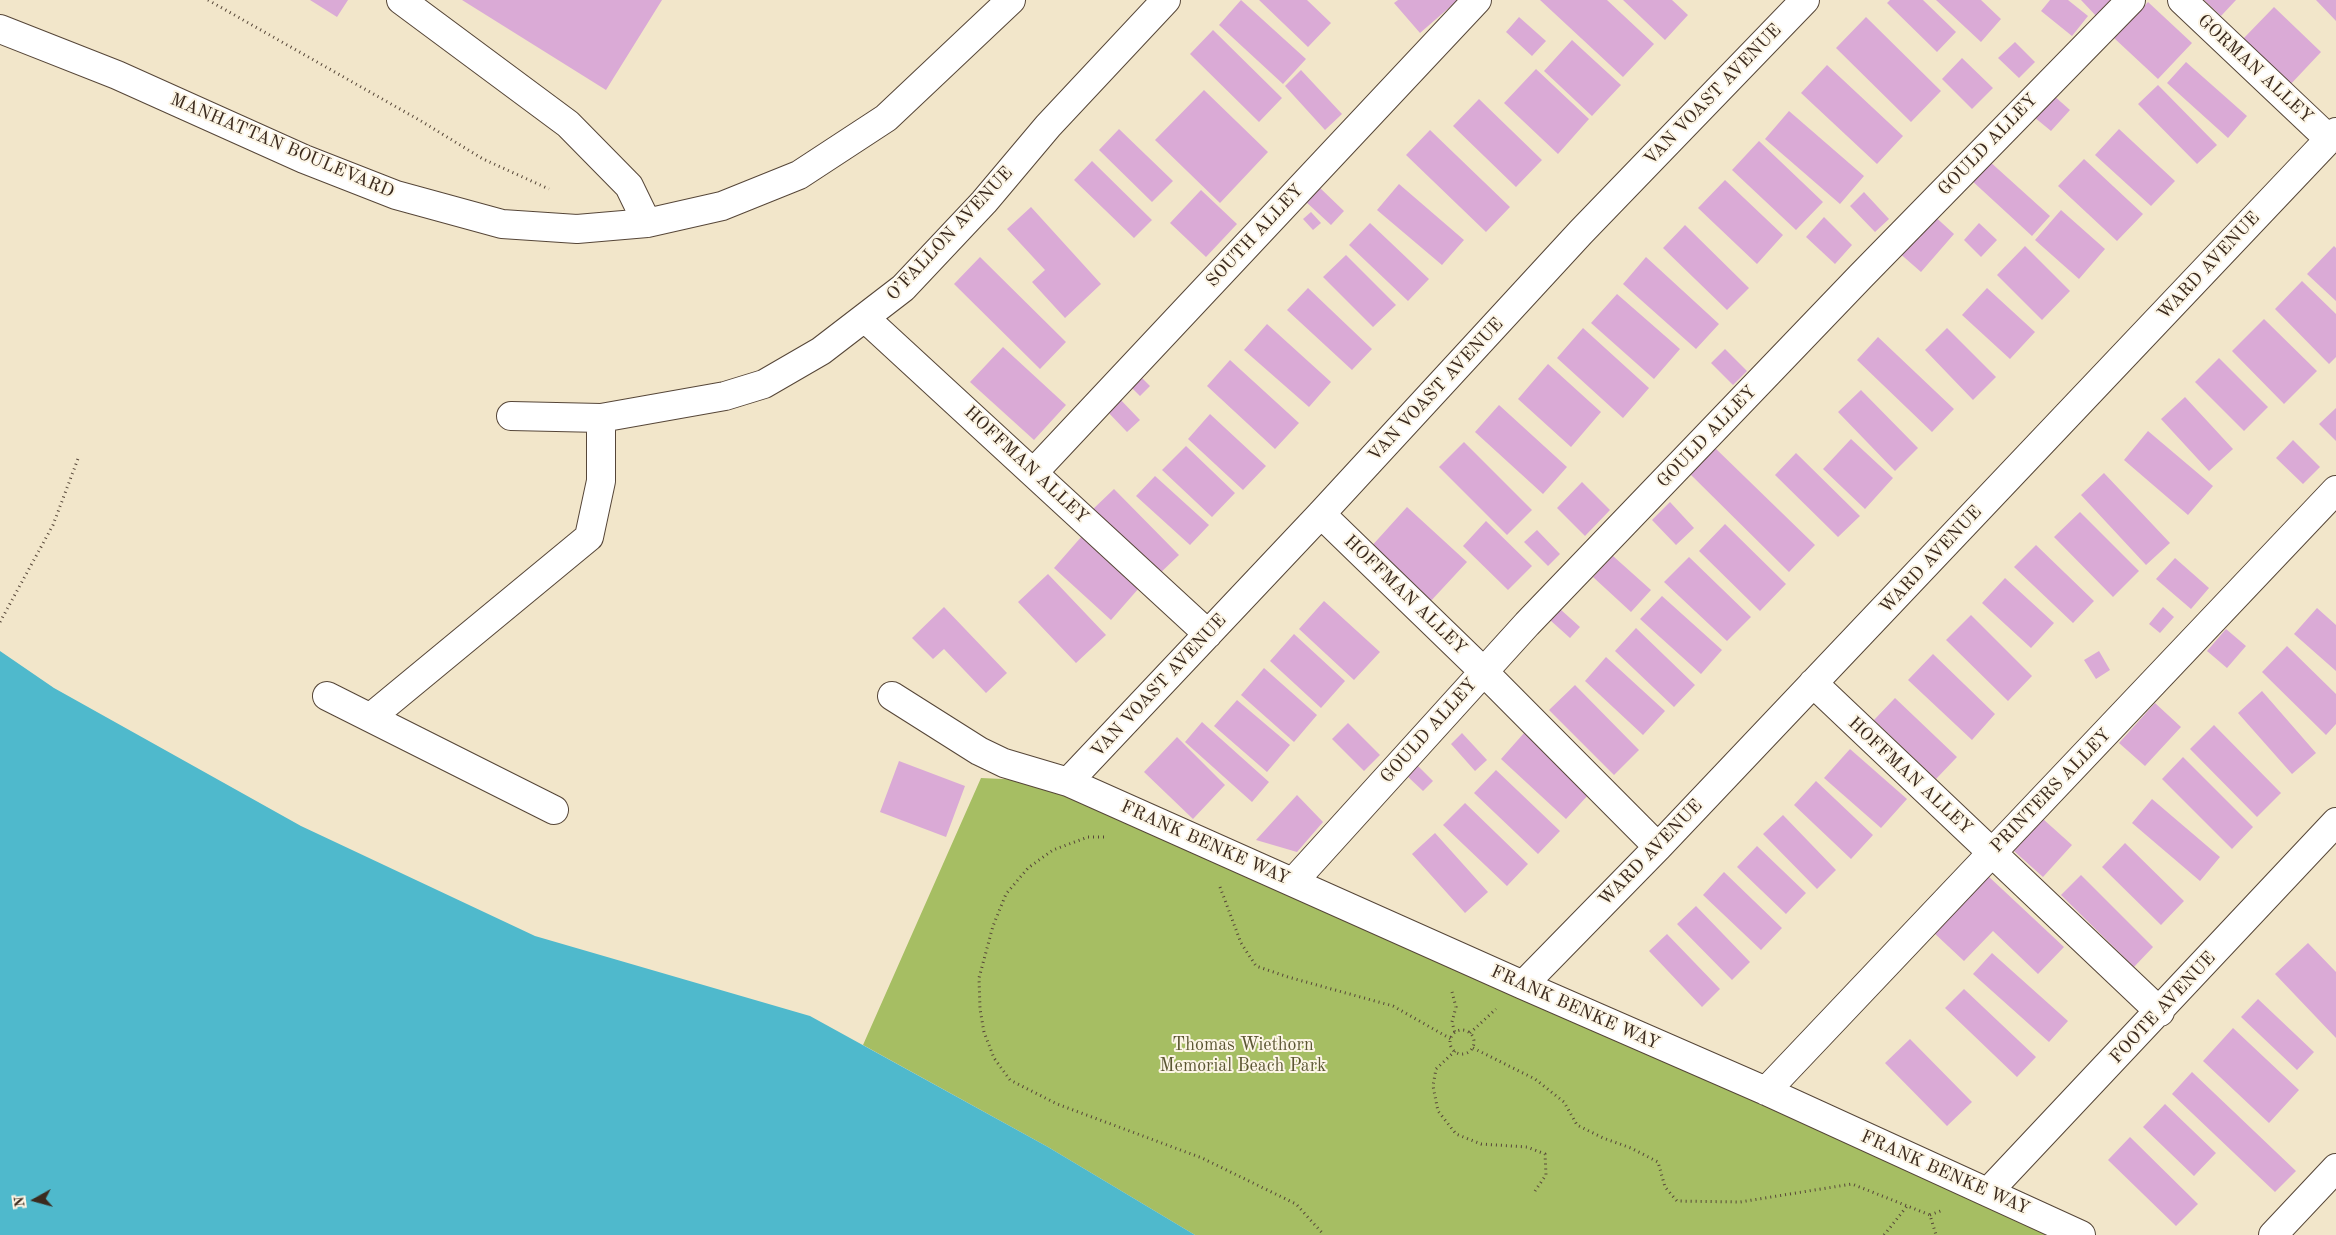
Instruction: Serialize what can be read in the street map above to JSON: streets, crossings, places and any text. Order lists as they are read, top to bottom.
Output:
{
  "streets": {
    "street": [
      "GORMAN ALLEY",
      "VAN VOAST AVENUE",
      "GOULD ALLEY",
      "MANHATTAN BOULEVARD",
      "O’FALLON AVENUE",
      "SOUTH ALLEY",
      "WARD AVENUE",
      "HOFFMAN ALLEY",
      "PRINTERS ALLEY",
      "FRANK BENKE WAY",
      "FOOTE AVENUE"
    ]
  },
  "crossings": [
    ["GORMAN ALLEY", "WARD AVENUE"],
    ["VAN VOAST AVENUE", "HOFFMAN ALLEY"],
    ["VAN VOAST AVENUE", "FRANK BENKE WAY"],
    ["GOULD ALLEY", "HOFFMAN ALLEY"],
    ["GOULD ALLEY", "FRANK BENKE WAY"],
    ["O’FALLON AVENUE", "HOFFMAN ALLEY"],
    ["SOUTH ALLEY", "HOFFMAN ALLEY"],
    ["WARD AVENUE", "HOFFMAN ALLEY"],
    ["WARD AVENUE", "FRANK BENKE WAY"],
    ["HOFFMAN ALLEY", "PRINTERS ALLEY"],
    ["HOFFMAN ALLEY", "FOOTE AVENUE"],
    ["PRINTERS ALLEY", "FRANK BENKE WAY"],
    ["FRANK BENKE WAY", "FOOTE AVENUE"]
  ],
  "parks": ["Thomas Wiethorn Memorial Beach Park"],
  "north": "left"
}
